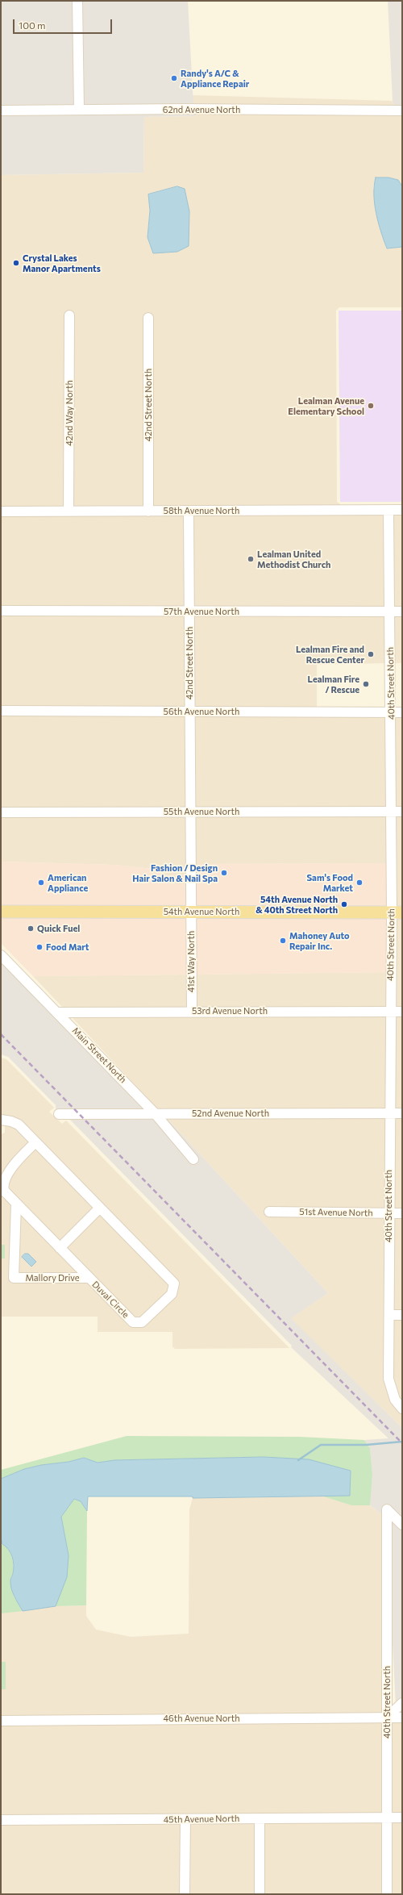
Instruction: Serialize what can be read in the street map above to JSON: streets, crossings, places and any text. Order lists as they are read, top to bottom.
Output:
{
  "streets": {
    "main road": ["54th Avenue North"],
    "street": [
      "62nd Avenue North",
      "42nd Street North",
      "42nd Way North",
      "58th Avenue North",
      "57th Avenue North",
      "40th Street North",
      "56th Avenue North",
      "55th Avenue North",
      "41st Way North",
      "53rd Avenue North",
      "Main Street North",
      "52nd Avenue North",
      "51st Avenue North",
      "Mallory Drive",
      "Duval Circle",
      "46th Avenue North",
      "45th Avenue North"
    ]
  },
  "crossings": [
    ["42nd Street North", "58th Avenue North"],
    ["42nd Street North", "57th Avenue North"],
    ["42nd Street North", "56th Avenue North"],
    ["42nd Street North", "55th Avenue North"],
    ["42nd Street North", "54th Avenue North"],
    ["42nd Street North", "41st Way North"],
    ["42nd Way North", "58th Avenue North"],
    ["58th Avenue North", "40th Street North"],
    ["57th Avenue North", "40th Street North"],
    ["40th Street North", "56th Avenue North"],
    ["40th Street North", "55th Avenue North"],
    ["40th Street North", "54th Avenue North"],
    ["40th Street North", "53rd Avenue North"],
    ["40th Street North", "52nd Avenue North"],
    ["40th Street North", "51st Avenue North"],
    ["40th Street North", "46th Avenue North"],
    ["40th Street North", "45th Avenue North"],
    ["54th Avenue North", "41st Way North"],
    ["41st Way North", "53rd Avenue North"],
    ["53rd Avenue North", "Main Street North"],
    ["Main Street North", "52nd Avenue North"],
    ["Mallory Drive", "Duval Circle"]
  ],
  "places": [
    "Randy's A/C & Appliance Repair",
    "Crystal Lakes Manor Apartments",
    "Lealman Avenue Elementary School",
    "Lealman United Methodist Church",
    "Lealman Fire and Rescue Center",
    "Lealman Fire / Rescue",
    "Fashion / Design Hair Salon & Nail Spa",
    "American Appliance",
    "Sam's Food Market",
    "54th Avenue North & 40th Street North",
    "Quick Fuel",
    "Mahoney Auto Repair Inc.",
    "Food Mart"
  ],
  "scale_bar": "100 m"
}
